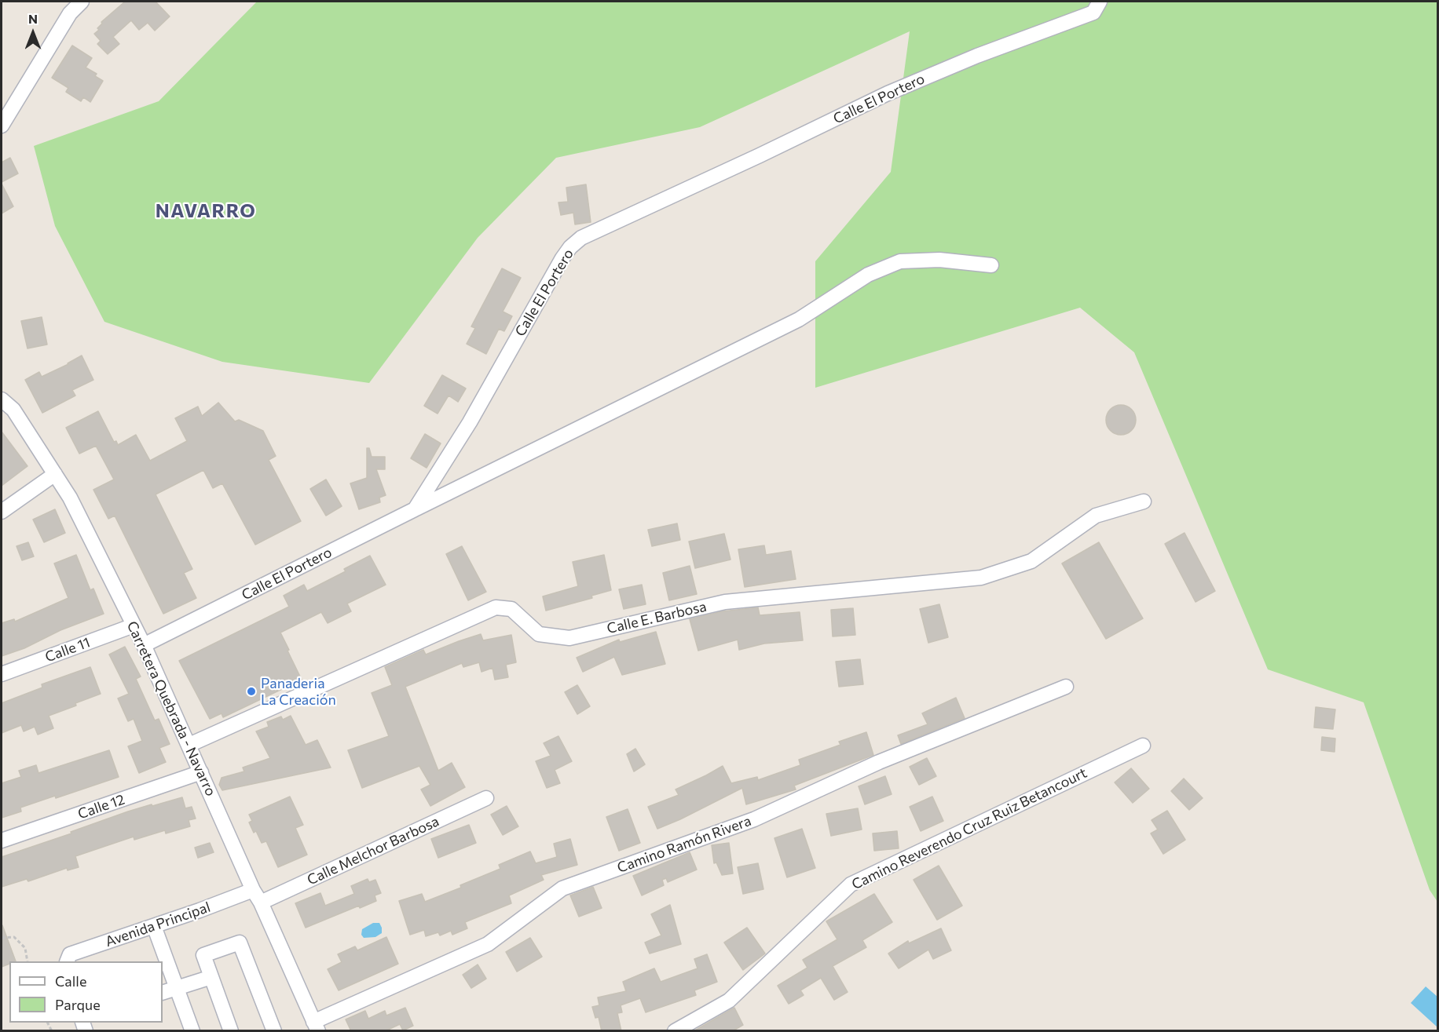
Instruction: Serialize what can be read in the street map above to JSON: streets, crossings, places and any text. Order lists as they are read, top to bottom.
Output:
{
  "streets": {
    "street": [
      "Calle El Portero",
      "Calle E. Barbosa",
      "Calle 11",
      "Carretera Quebrada - Navarro",
      "Calle 12",
      "Camino Reverendo Cruz Ruiz Betancourt",
      "Camino Ramón Rivera",
      "Calle Melchor Barbosa",
      "Avenida Principal"
    ]
  },
  "crossings": [
    ["Calle El Portero", "Carretera Quebrada - Navarro"],
    ["Calle E. Barbosa", "Carretera Quebrada - Navarro"],
    ["Calle 11", "Carretera Quebrada - Navarro"],
    ["Carretera Quebrada - Navarro", "Calle 12"],
    ["Carretera Quebrada - Navarro", "Camino Ramón Rivera"],
    ["Carretera Quebrada - Navarro", "Calle Melchor Barbosa"],
    ["Carretera Quebrada - Navarro", "Avenida Principal"]
  ],
  "districts": ["NAVARRO"],
  "places": ["Panaderia La Creación"],
  "legend": ["Calle", "Parque"],
  "north": "top"
}
